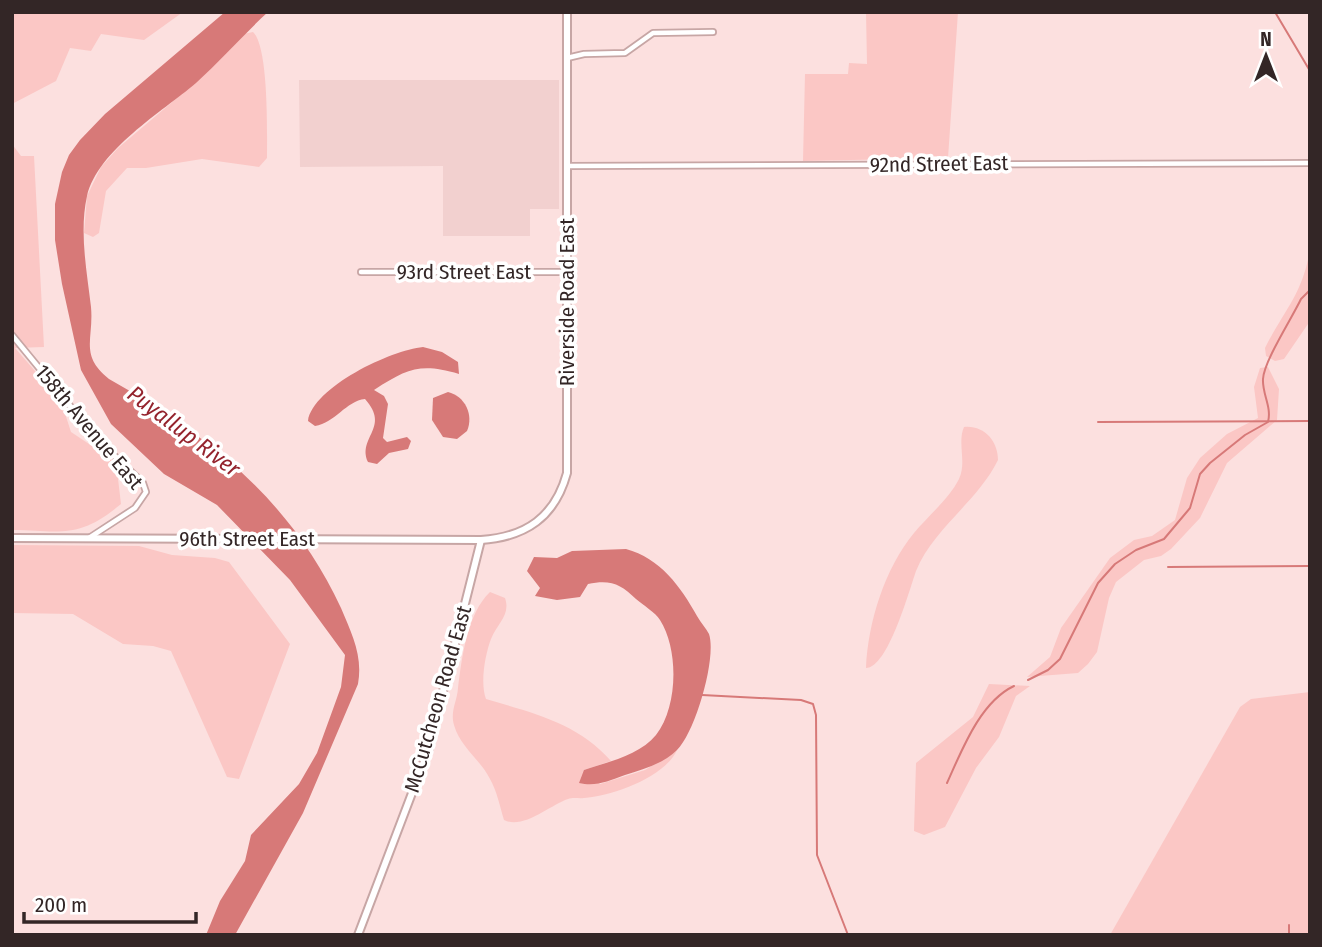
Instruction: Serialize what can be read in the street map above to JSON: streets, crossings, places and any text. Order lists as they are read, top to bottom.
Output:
{
  "streets": {
    "street": [
      "92nd Street East",
      "93rd Street East",
      "Riverside Road East",
      "158th Avenue East",
      "96th Street East",
      "McCutcheon Road East"
    ]
  },
  "crossings": [
    ["92nd Street East", "Riverside Road East"],
    ["93rd Street East", "Riverside Road East"],
    ["Riverside Road East", "96th Street East"],
    ["Riverside Road East", "McCutcheon Road East"],
    ["158th Avenue East", "96th Street East"],
    ["96th Street East", "McCutcheon Road East"]
  ],
  "water": ["Puyallup River"],
  "scale_bar": "200 m",
  "north": "top"
}
